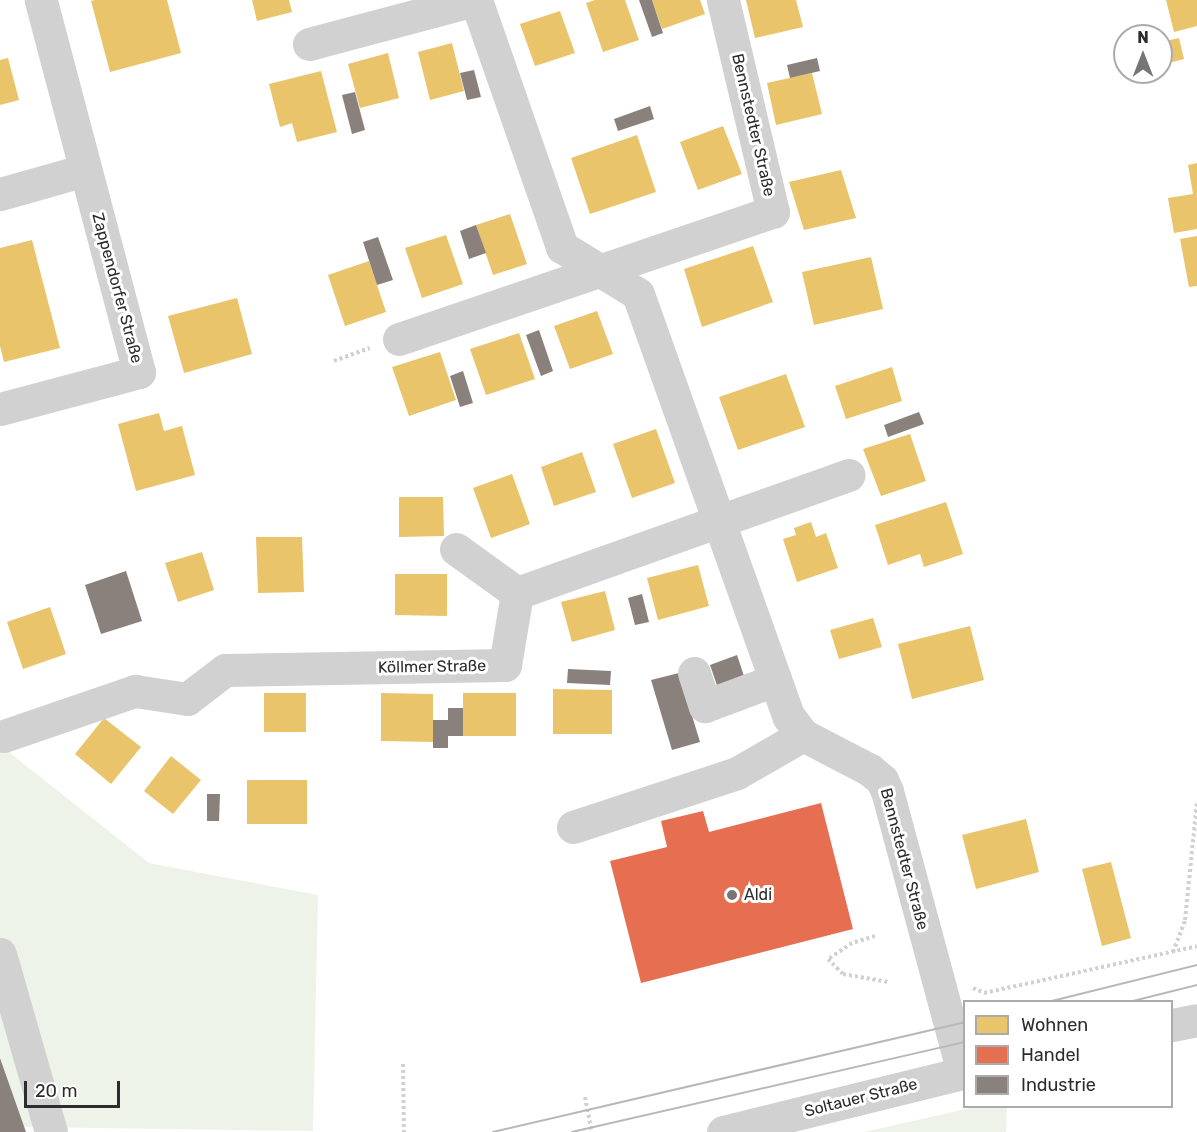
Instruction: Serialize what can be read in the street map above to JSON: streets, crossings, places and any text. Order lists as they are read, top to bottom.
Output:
{
  "streets": {
    "street": [
      "Bennstedter Straße",
      "Zappendorfer Straße",
      "Köllmer Straße",
      "Soltauer Straße"
    ]
  },
  "places": ["Aldi"],
  "legend": ["Wohnen", "Handel", "Industrie"],
  "scale_bar": "20 m",
  "north": "top"
}
